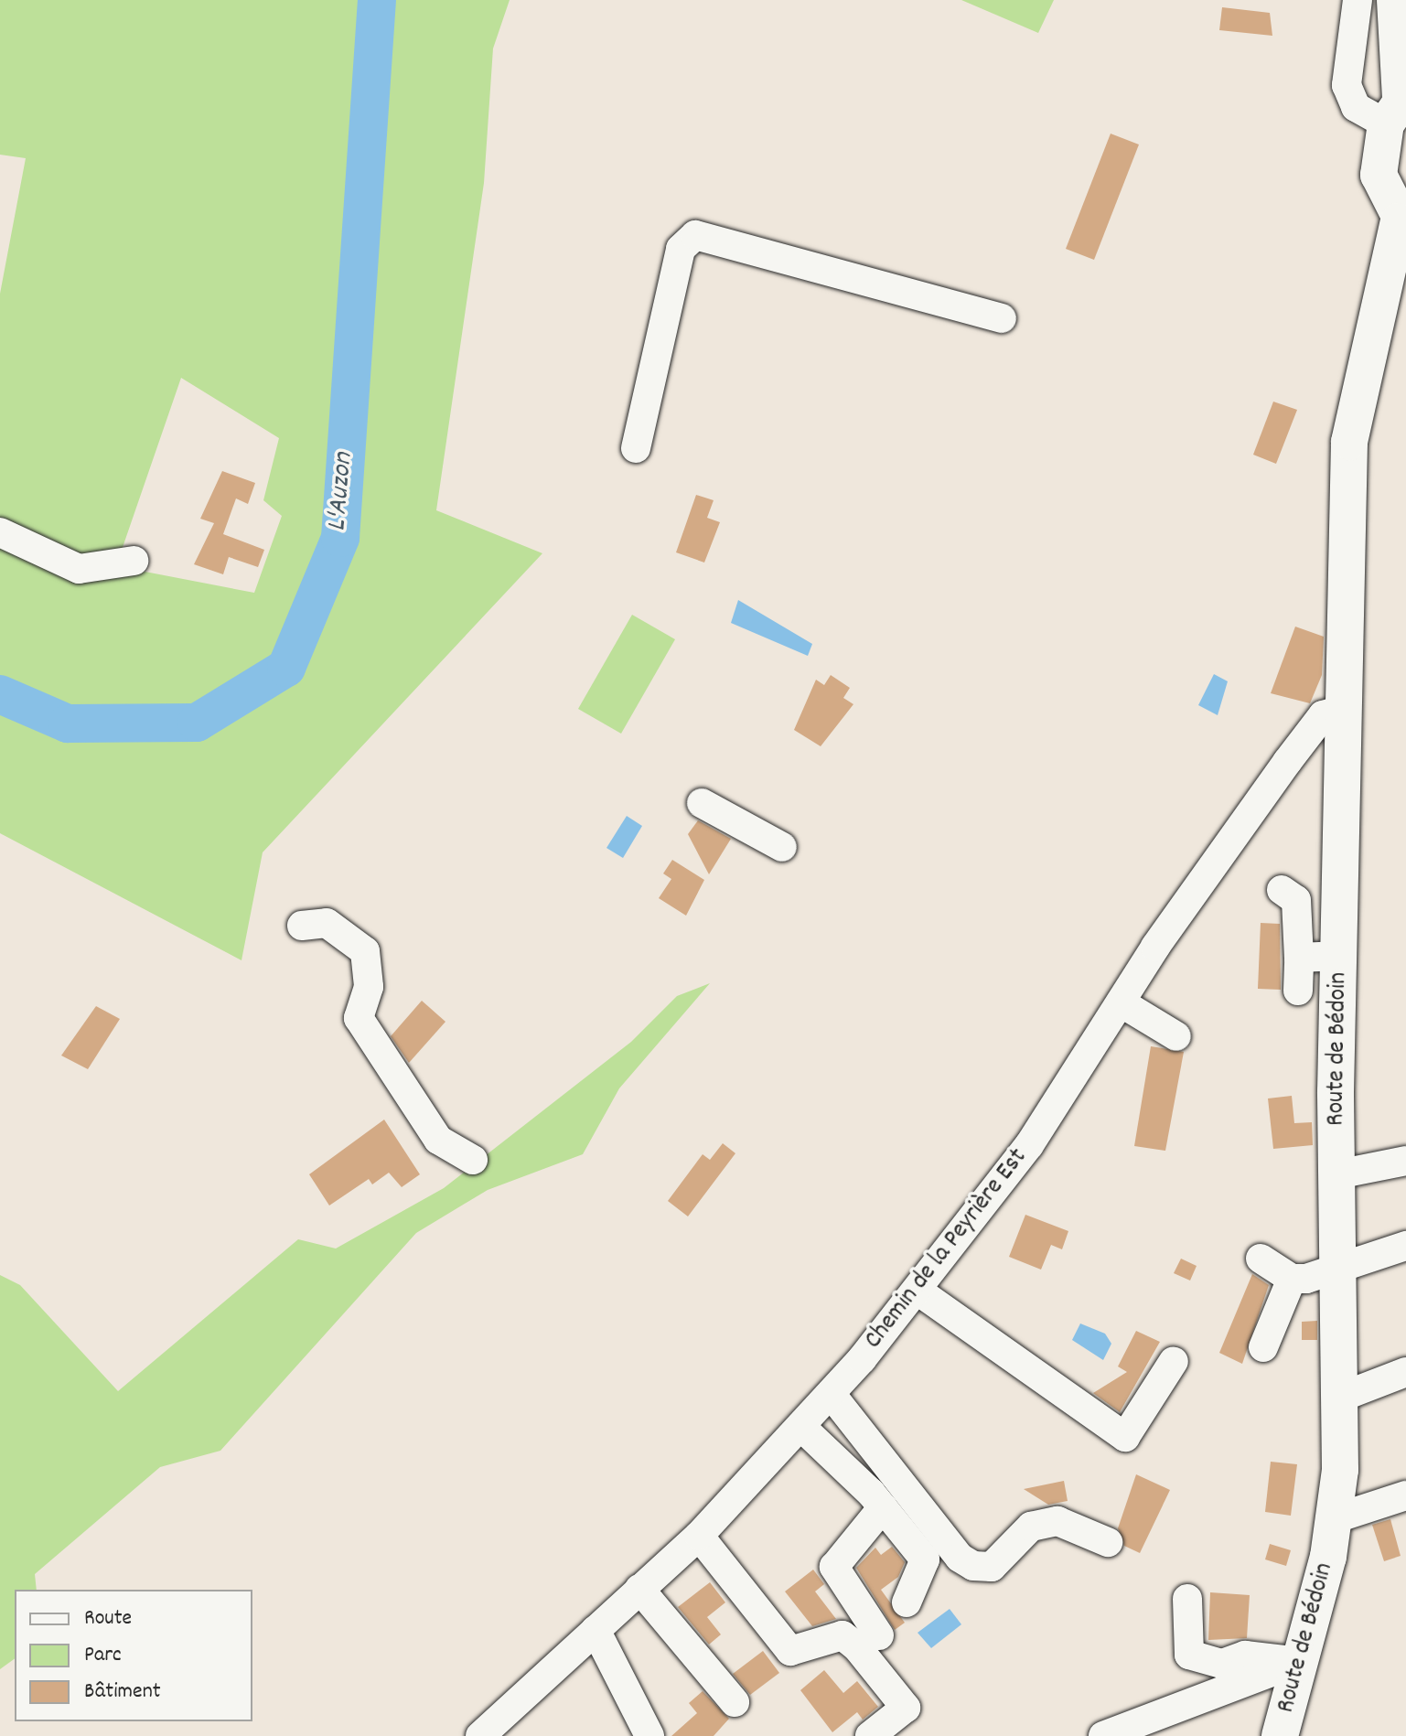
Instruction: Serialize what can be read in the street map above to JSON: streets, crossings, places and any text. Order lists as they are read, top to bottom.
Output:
{
  "streets": {
    "main road": ["Route de Bédoin"],
    "street": ["Chemin de la Peyrière Est"]
  },
  "crossings": [
    ["Route de Bédoin", "Chemin de la Peyrière Est"]
  ],
  "water": ["L'Auzon"],
  "legend": ["Route", "Parc", "Bâtiment"]
}
